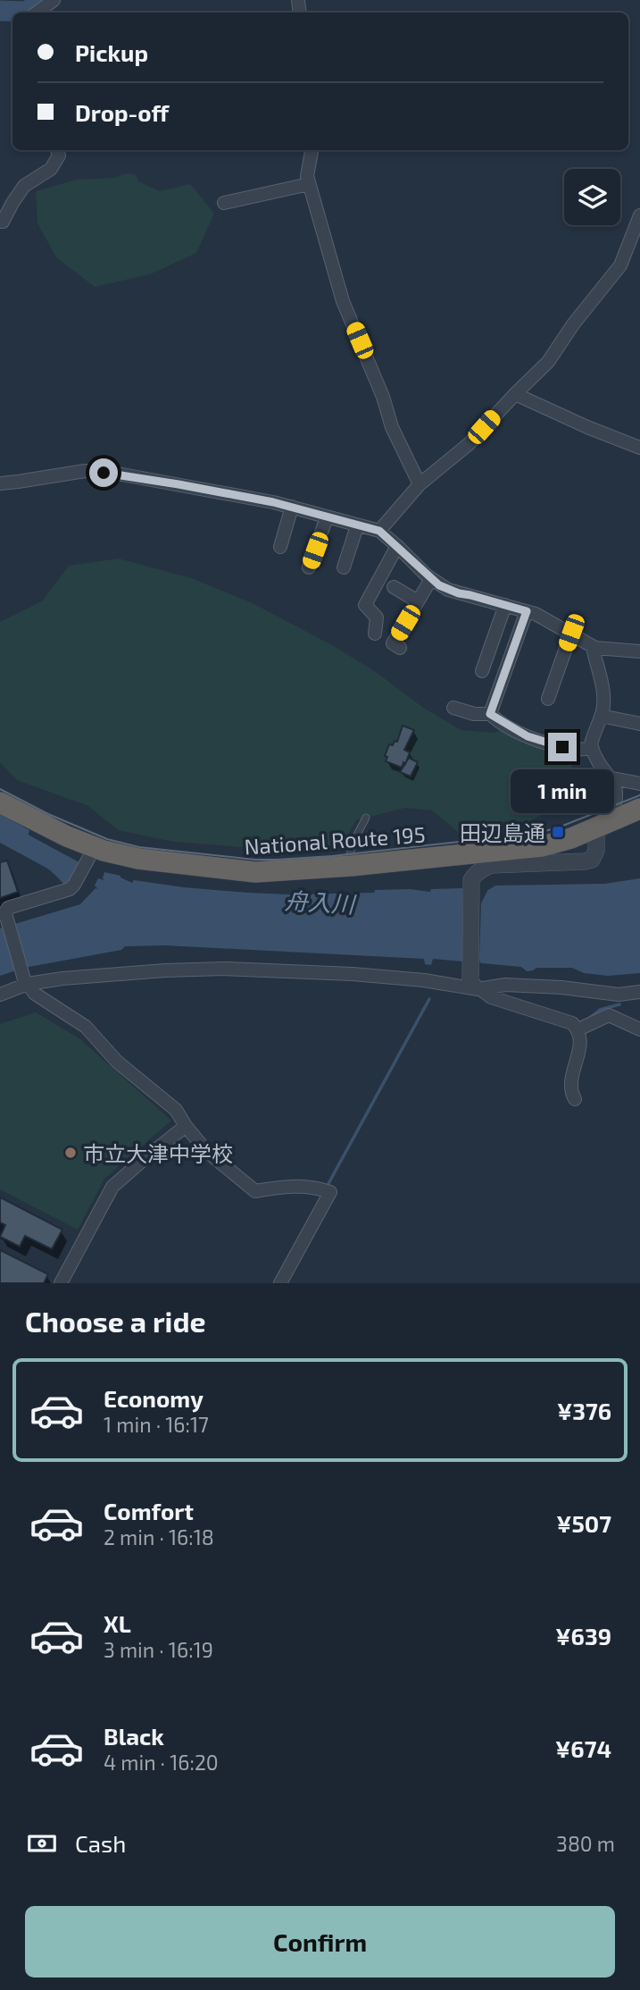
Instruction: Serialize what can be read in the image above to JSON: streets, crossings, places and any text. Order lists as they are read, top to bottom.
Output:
{
  "streets": {
    "highway": ["National Route 195"]
  },
  "water": ["舟入川"],
  "places": {
    "transit": ["田辺島通"],
    "other": ["市立大津中学校"]
  },
  "page": {
    "banner": ["Pickup", "Drop-off"],
    "bubble": "1 min",
    "heading": "Choose a ride",
    "list": [
      {
        "name": "Economy",
        "note": "1 min · 16:17",
        "value": "¥376"
      },
      {
        "name": "Comfort",
        "note": "2 min · 16:18",
        "value": "¥507"
      },
      {
        "name": "XL",
        "note": "3 min · 16:19",
        "value": "¥639"
      },
      {
        "name": "Black",
        "note": "4 min · 16:20",
        "value": "¥674"
      }
    ],
    "pay": ["Cash", "380 m"],
    "buttons": "Confirm"
  }
}
